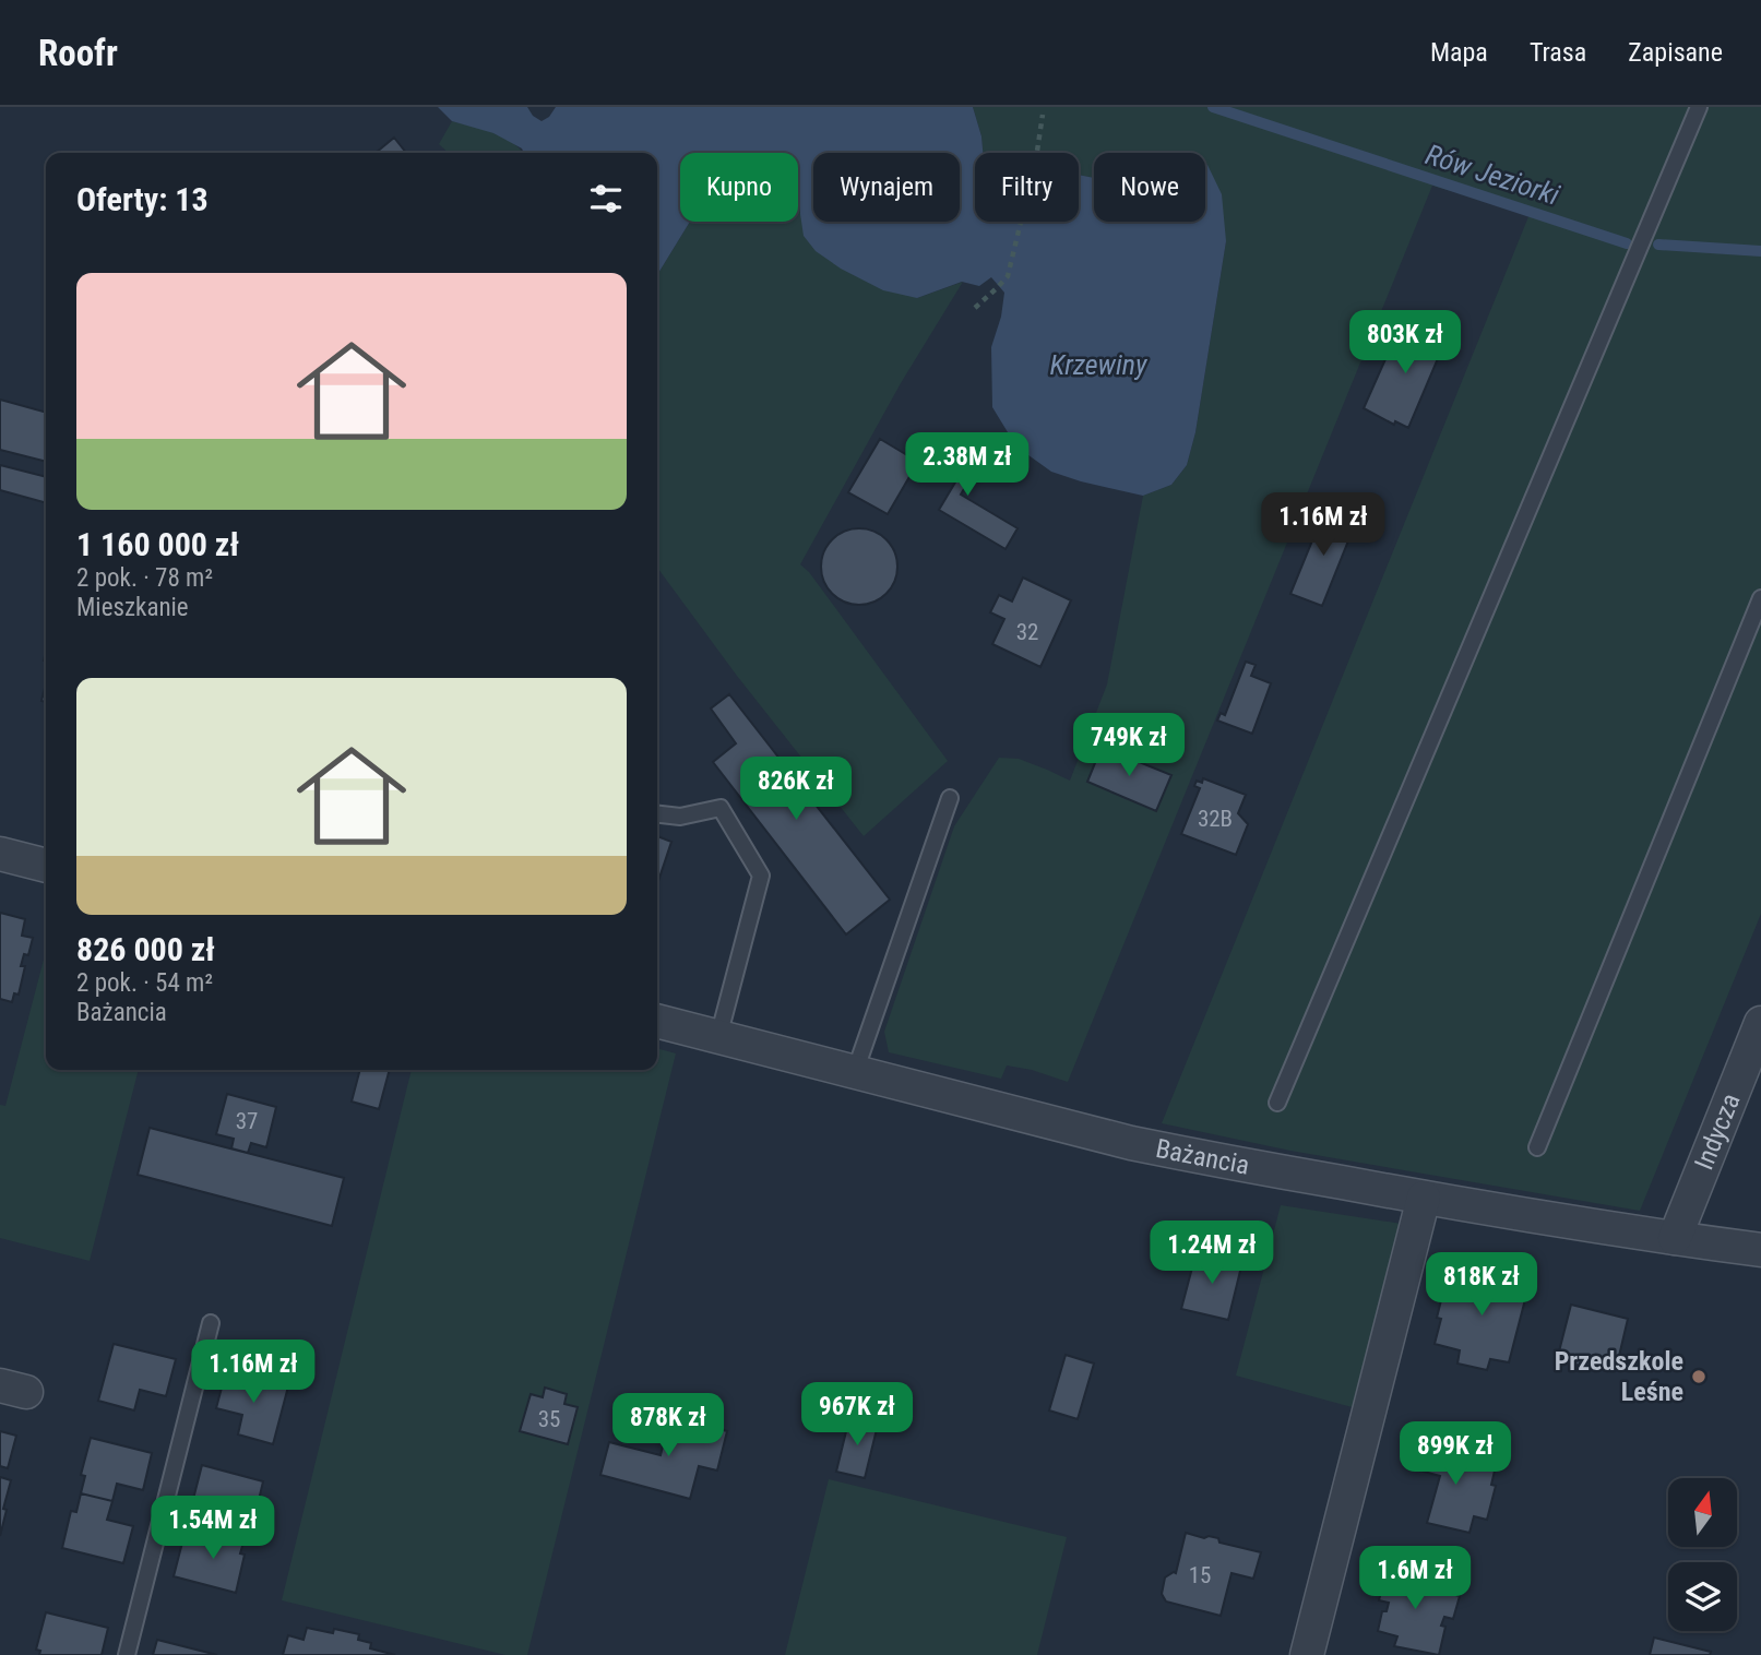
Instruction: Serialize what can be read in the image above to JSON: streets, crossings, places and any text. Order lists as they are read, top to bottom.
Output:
{
  "streets": {
    "street": ["Indycza", "Bażancia"]
  },
  "crossings": [
    ["Indycza", "Bażancia"]
  ],
  "water": ["Rów Jeziorki", "Krzewiny"],
  "places": ["Przedszkole Leśne"],
  "house_numbers": [
    "32",
    "32B",
    "37",
    "35",
    "15"
  ],
  "north": "top",
  "page": {
    "header": "Roofr",
    "nav": ["Mapa", "Trasa", "Zapisane"],
    "chip": [
      "Kupno",
      "Wynajem",
      "Filtry",
      "Nowe"
    ],
    "heading": "Oferty: 13",
    "list": [
      {
        "name": "1 160 000 zł",
        "note": "2 pok. · 78 m² · Mieszkanie"
      },
      {
        "name": "826 000 zł",
        "note": "2 pok. · 54 m² · Bażancia"
      }
    ],
    "price": [
      "803K zł",
      "2.38M zł",
      "1.16M zł",
      "749K zł",
      "826K zł",
      "1.24M zł",
      "818K zł",
      "1.16M zł",
      "967K zł",
      "878K zł",
      "899K zł",
      "1.54M zł",
      "1.6M zł"
    ]
  }
}
